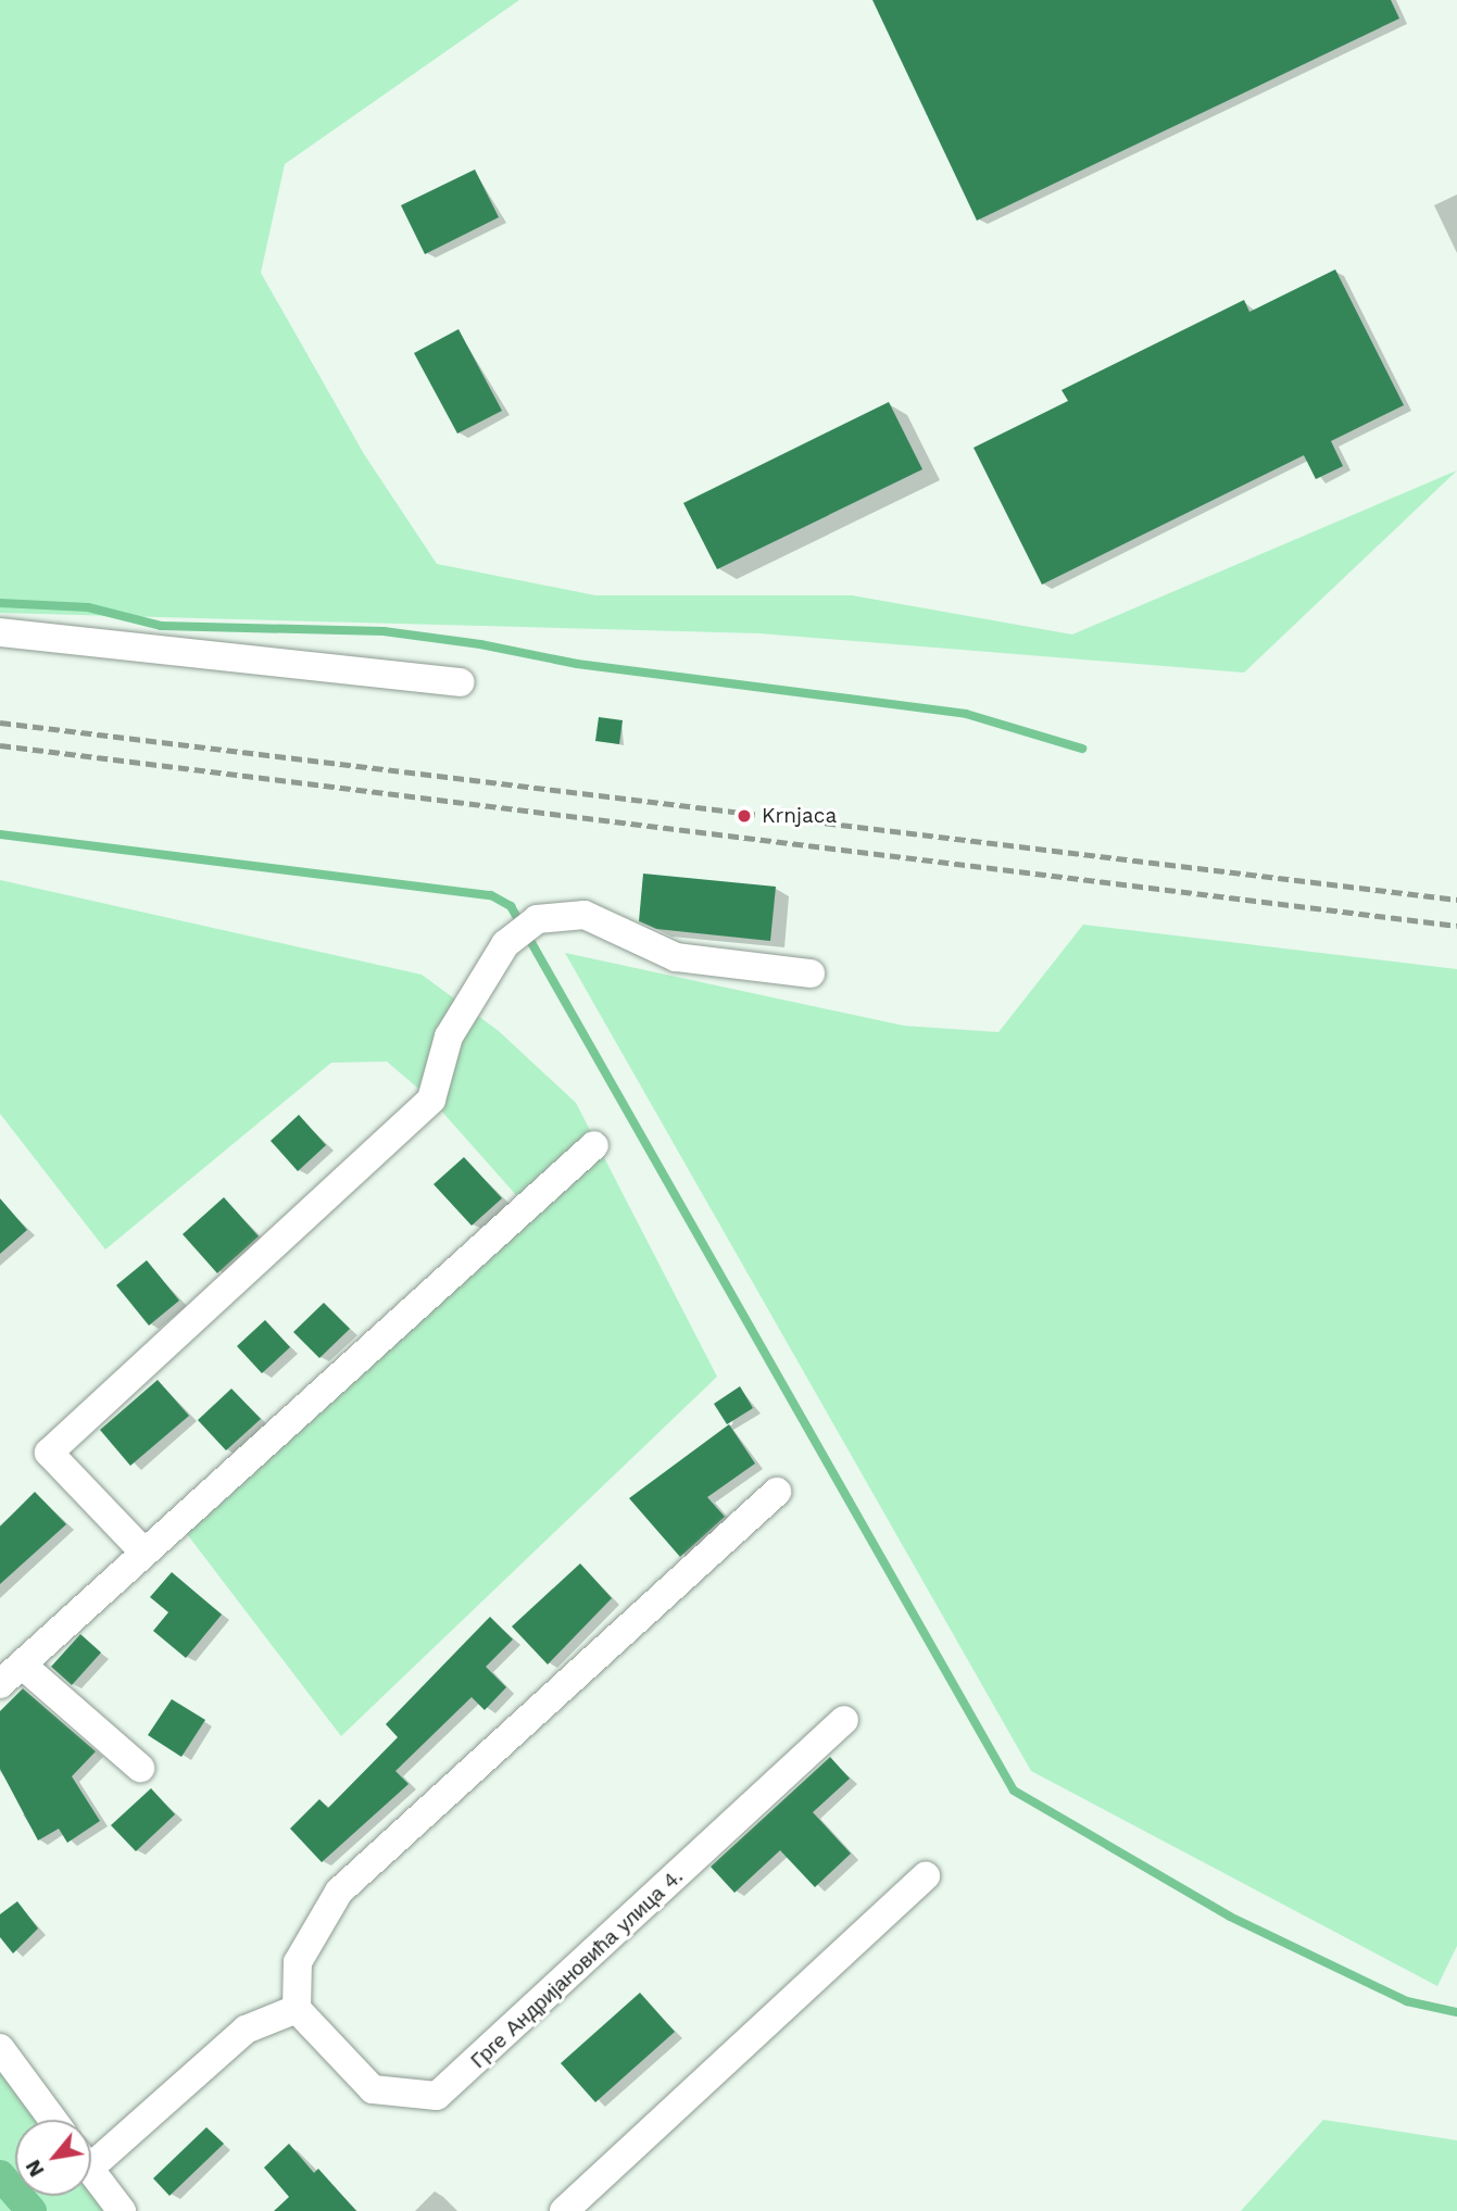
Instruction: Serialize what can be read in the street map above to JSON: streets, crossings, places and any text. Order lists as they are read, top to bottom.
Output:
{
  "streets": {
    "street": ["Грге Андријановића улица 4."]
  },
  "places": ["Krnjaca"],
  "north": "bottom left"
}
